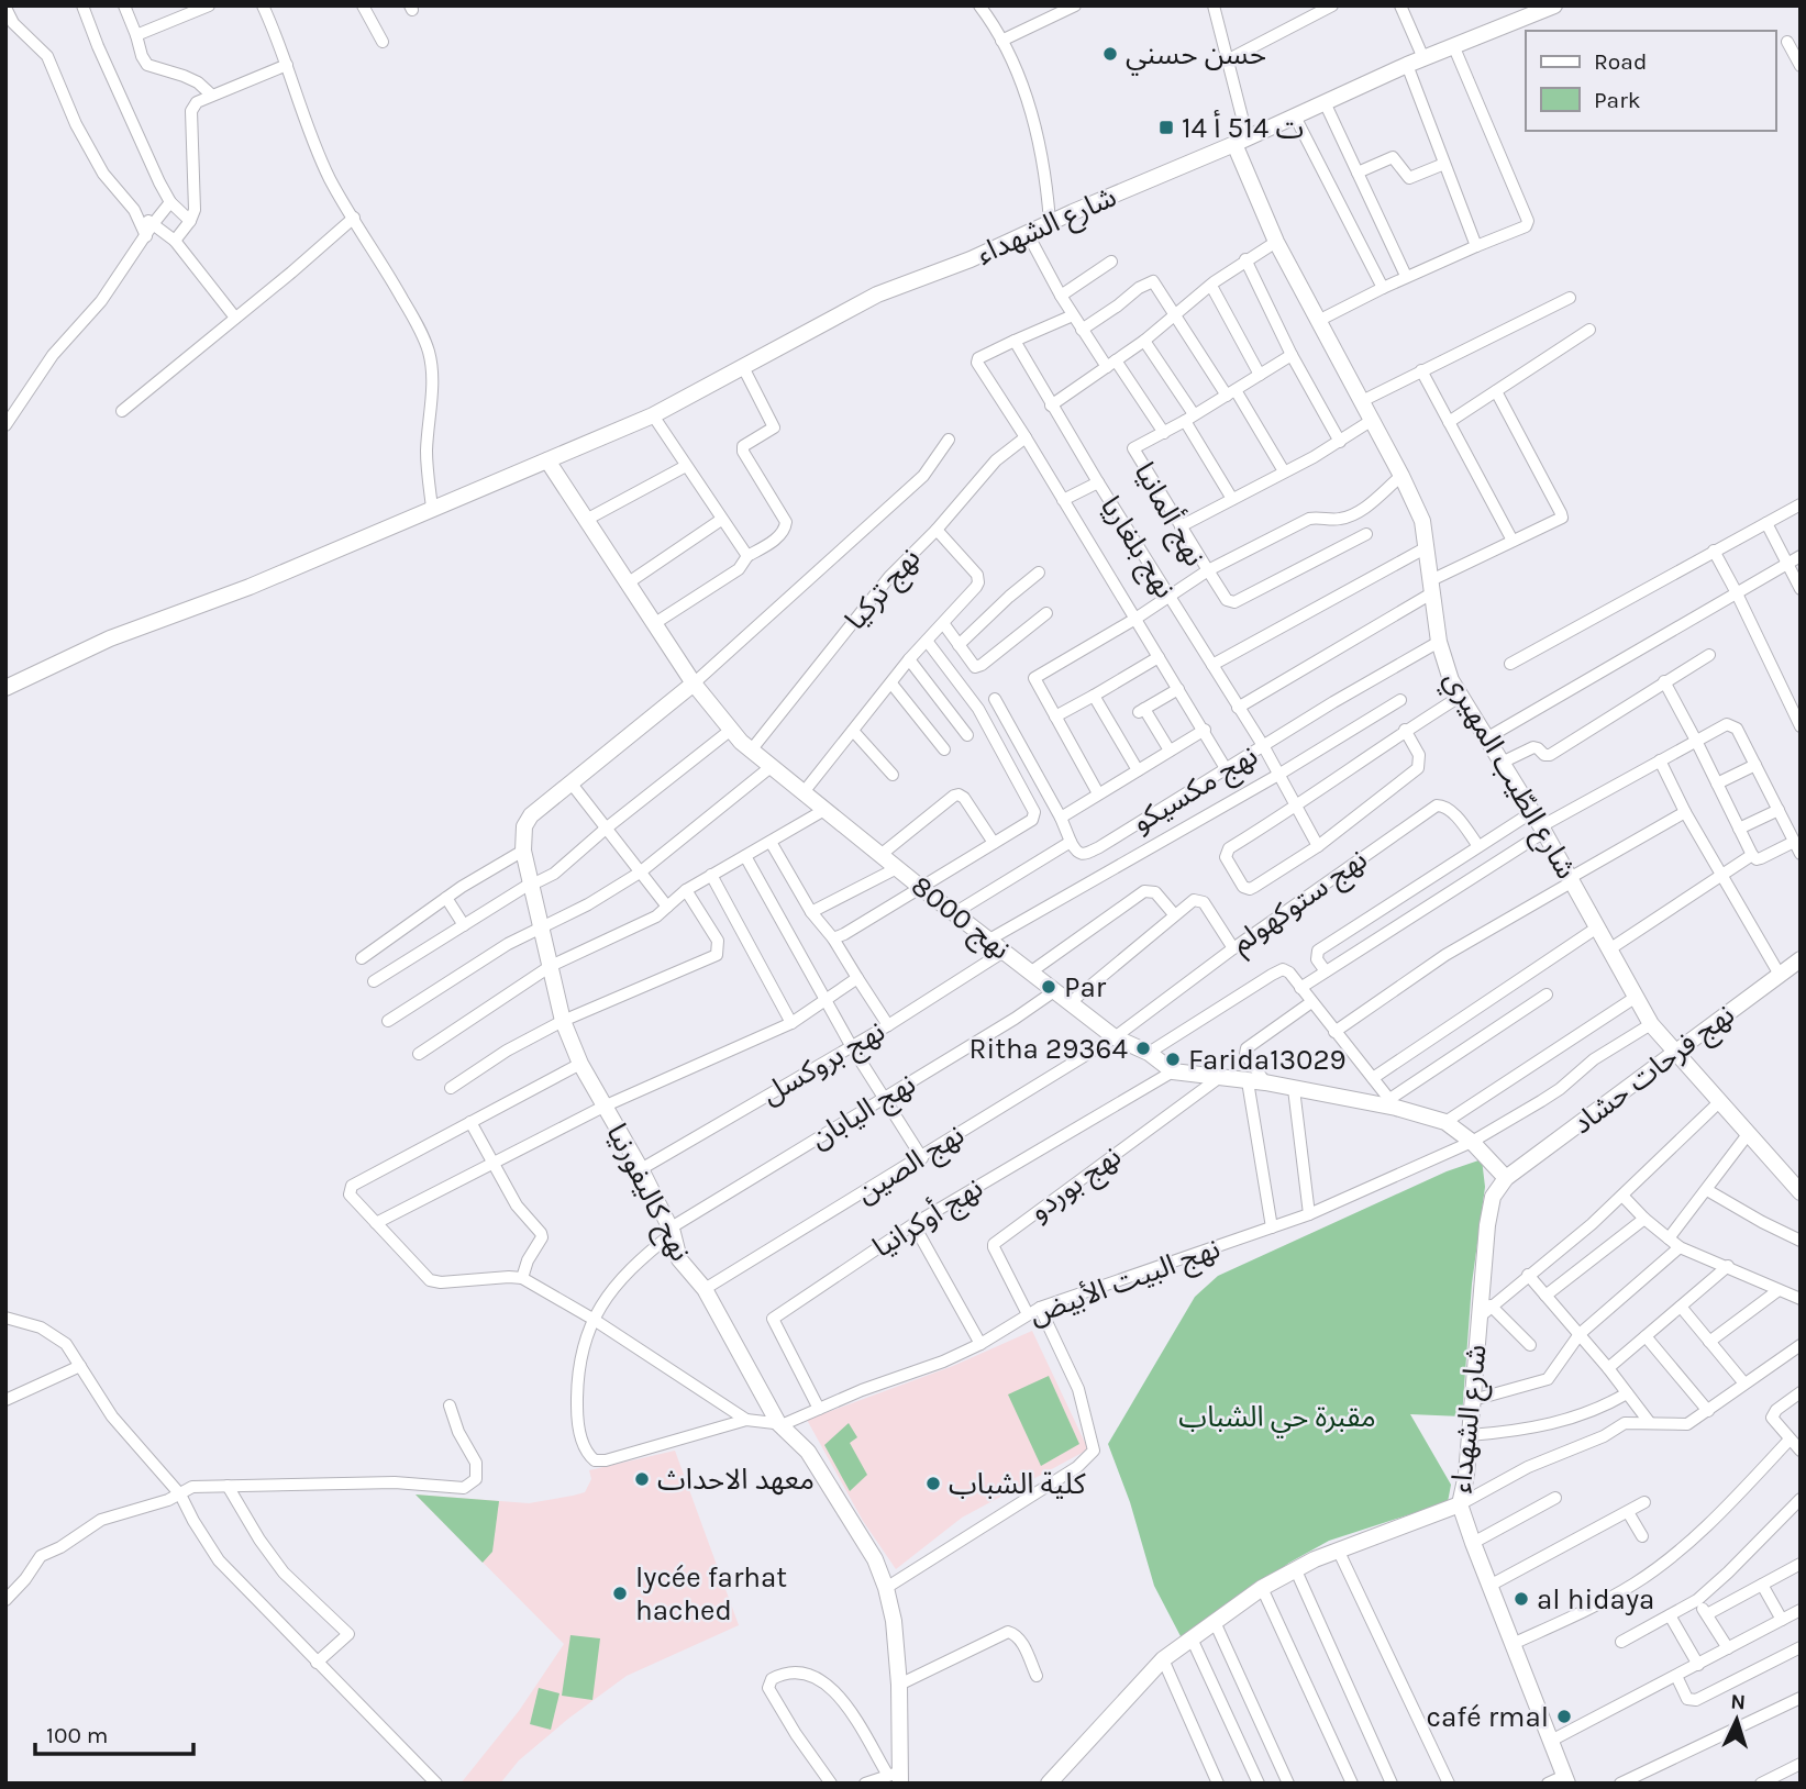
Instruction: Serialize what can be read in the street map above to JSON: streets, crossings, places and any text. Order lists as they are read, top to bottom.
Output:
{
  "streets": {
    "street": [
      "شارع الشهداء",
      "نهج ألمانيا",
      "نهج بلغاريا",
      "نهج تركيا",
      "شارع الطّيب المهيري",
      "نهج مكسيكو",
      "نهج ستوكهولم",
      "نهج 8000",
      "نهج بروكسل",
      "نهج فرحات حشاد",
      "نهج اليابان",
      "نهج الصين",
      "نهج بوردو",
      "نهح كاليفورنيا",
      "نهج أوكرانيا",
      "نهج البيت الأبيض"
    ]
  },
  "crossings": [
    ["شارع الشهداء", "شارع الطّيب المهيري"],
    ["شارع الشهداء", "نهج 8000"],
    ["شارع الشهداء", "نهج فرحات حشاد"],
    ["نهج ألمانيا", "نهج بلغاريا"],
    ["نهج بلغاريا", "نهج مكسيكو"],
    ["نهج تركيا", "نهج 8000"],
    ["شارع الطّيب المهيري", "نهج مكسيكو"],
    ["شارع الطّيب المهيري", "نهج فرحات حشاد"],
    ["شارع الطّيب المهيري", "نهج البيت الأبيض"],
    ["نهج ستوكهولم", "نهج 8000"],
    ["نهج ستوكهولم", "نهج الصين"],
    ["نهج 8000", "نهج بروكسل"],
    ["نهج 8000", "نهج اليابان"],
    ["نهج 8000", "نهج الصين"],
    ["نهج 8000", "نهج أوكرانيا"],
    ["نهج بروكسل", "نهح كاليفورنيا"],
    ["نهج اليابان", "نهح كاليفورنيا"],
    ["نهج الصين", "نهح كاليفورنيا"],
    ["نهج بوردو", "نهج البيت الأبيض"],
    ["نهح كاليفورنيا", "نهج البيت الأبيض"],
    ["نهج أوكرانيا", "نهج البيت الأبيض"]
  ],
  "parks": ["مقبرة حي الشباب"],
  "places": {
    "other": [
      "حسن حسني",
      "Par",
      "Ritha 29364",
      "Farida13029",
      "معهد الاحداث",
      "كلية الشباب",
      "lycée farhat hached",
      "al hidaya",
      "café rmal"
    ],
    "transit": ["14 ت 514 أ"]
  },
  "legend": ["Road", "Park"],
  "scale_bar": "100 m",
  "north": "top"
}
